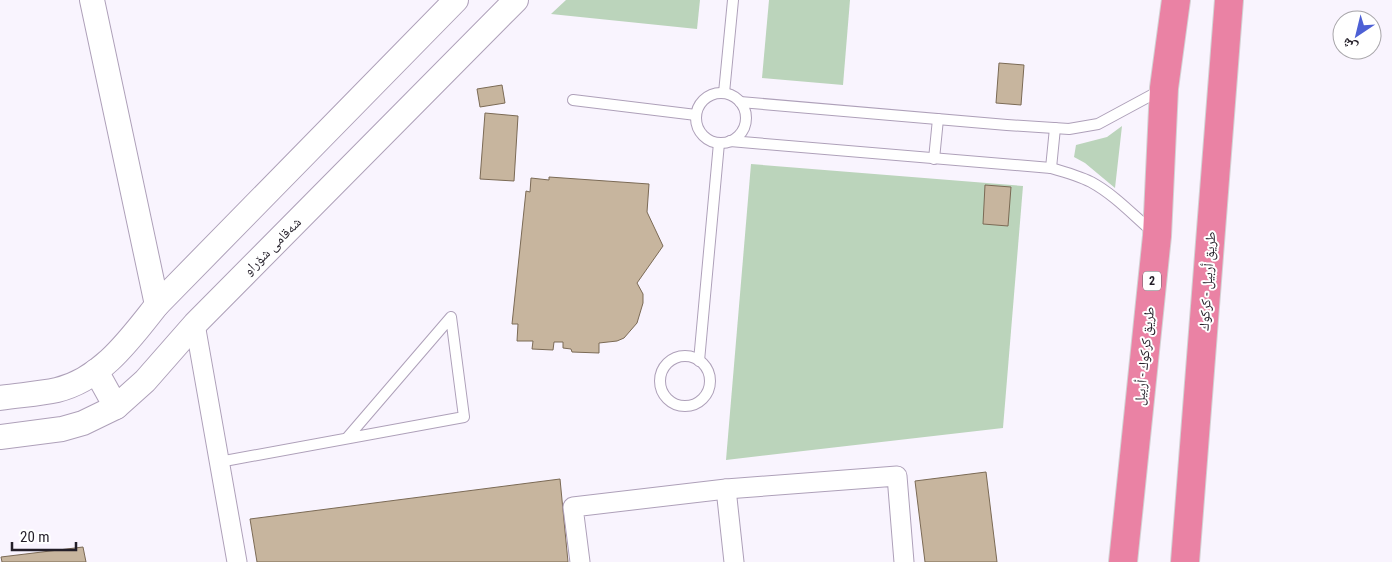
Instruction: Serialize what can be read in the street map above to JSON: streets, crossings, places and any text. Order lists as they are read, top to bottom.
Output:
{
  "streets": {
    "highway": ["2", "طريق أربيل - كركوك", "طريق كركوك - أربيل"],
    "street": ["شەقامی شۆراو"]
  },
  "scale_bar": "20 m",
  "north": "bottom left"
}
